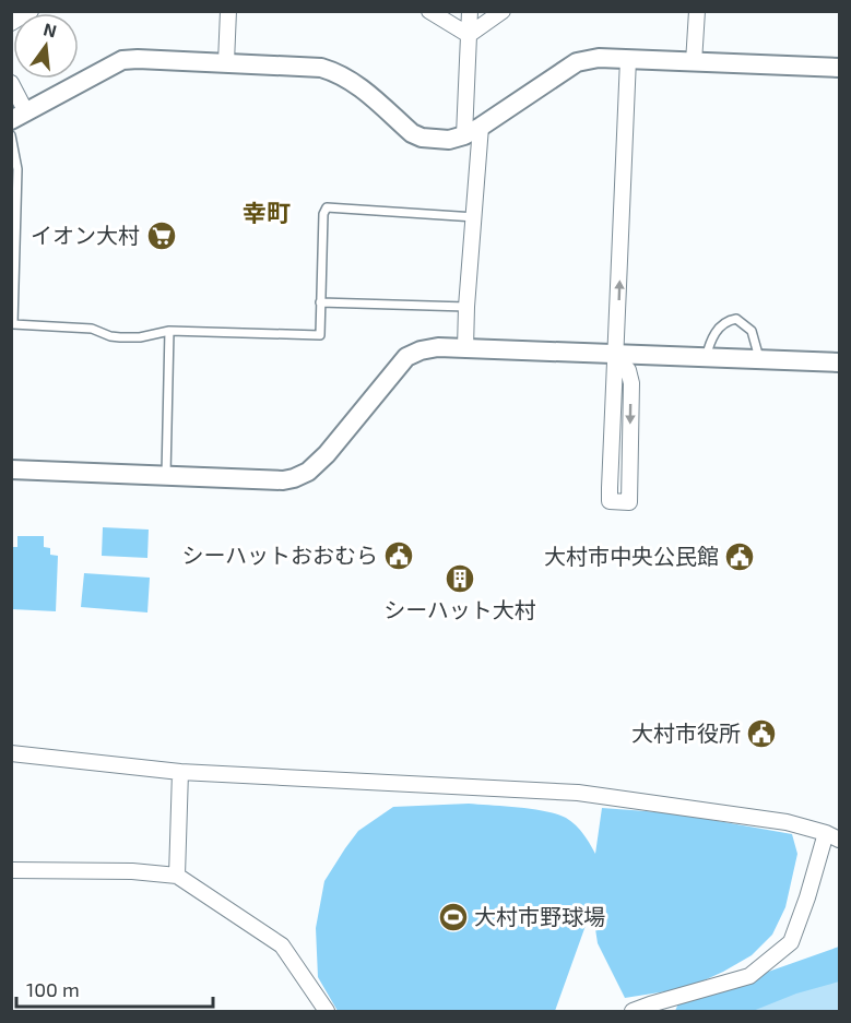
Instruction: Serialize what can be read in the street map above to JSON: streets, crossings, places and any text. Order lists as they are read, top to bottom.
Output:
{
  "districts": ["幸町"],
  "places": {
    "supermarket": ["イオン大村"],
    "public building": ["シーハットおおむら", "大村市中央公民館", "大村市役所"],
    "building": ["シーハット大村"],
    "sports": ["大村市野球場"]
  },
  "scale_bar": "100 m",
  "north": "top"
}
